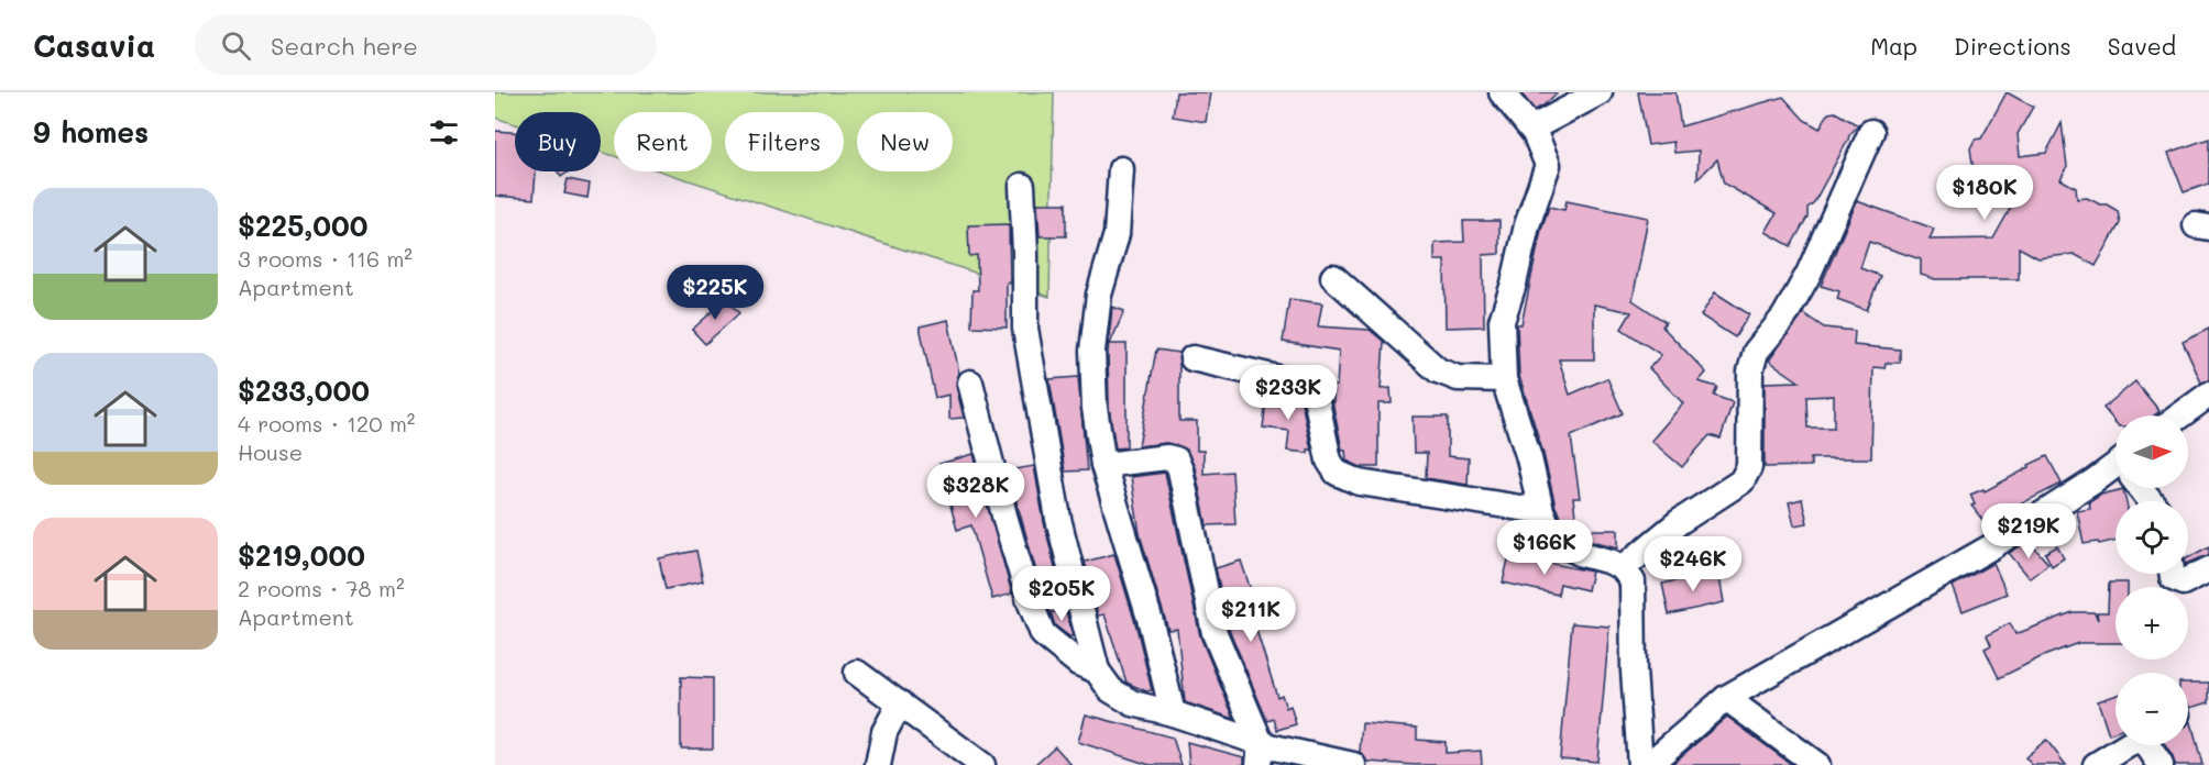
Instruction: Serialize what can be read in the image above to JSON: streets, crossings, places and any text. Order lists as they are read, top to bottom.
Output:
{
  "north": "right",
  "page": {
    "header": "Casavia",
    "search": "Search here",
    "nav": ["Map", "Directions", "Saved"],
    "heading": "9 homes",
    "chip": [
      "Buy",
      "Rent",
      "Filters",
      "New"
    ],
    "price": [
      "$180K",
      "$225K",
      "$233K",
      "$328K",
      "$219K",
      "$166K",
      "$246K",
      "$205K",
      "$211K"
    ],
    "list": [
      {
        "name": "$225,000",
        "note": "3 rooms · 116 m² · Apartment"
      },
      {
        "name": "$233,000",
        "note": "4 rooms · 120 m² · House"
      },
      {
        "name": "$219,000",
        "note": "2 rooms · 78 m² · Apartment"
      }
    ],
    "map_buttons": ["+", "−"]
  }
}
